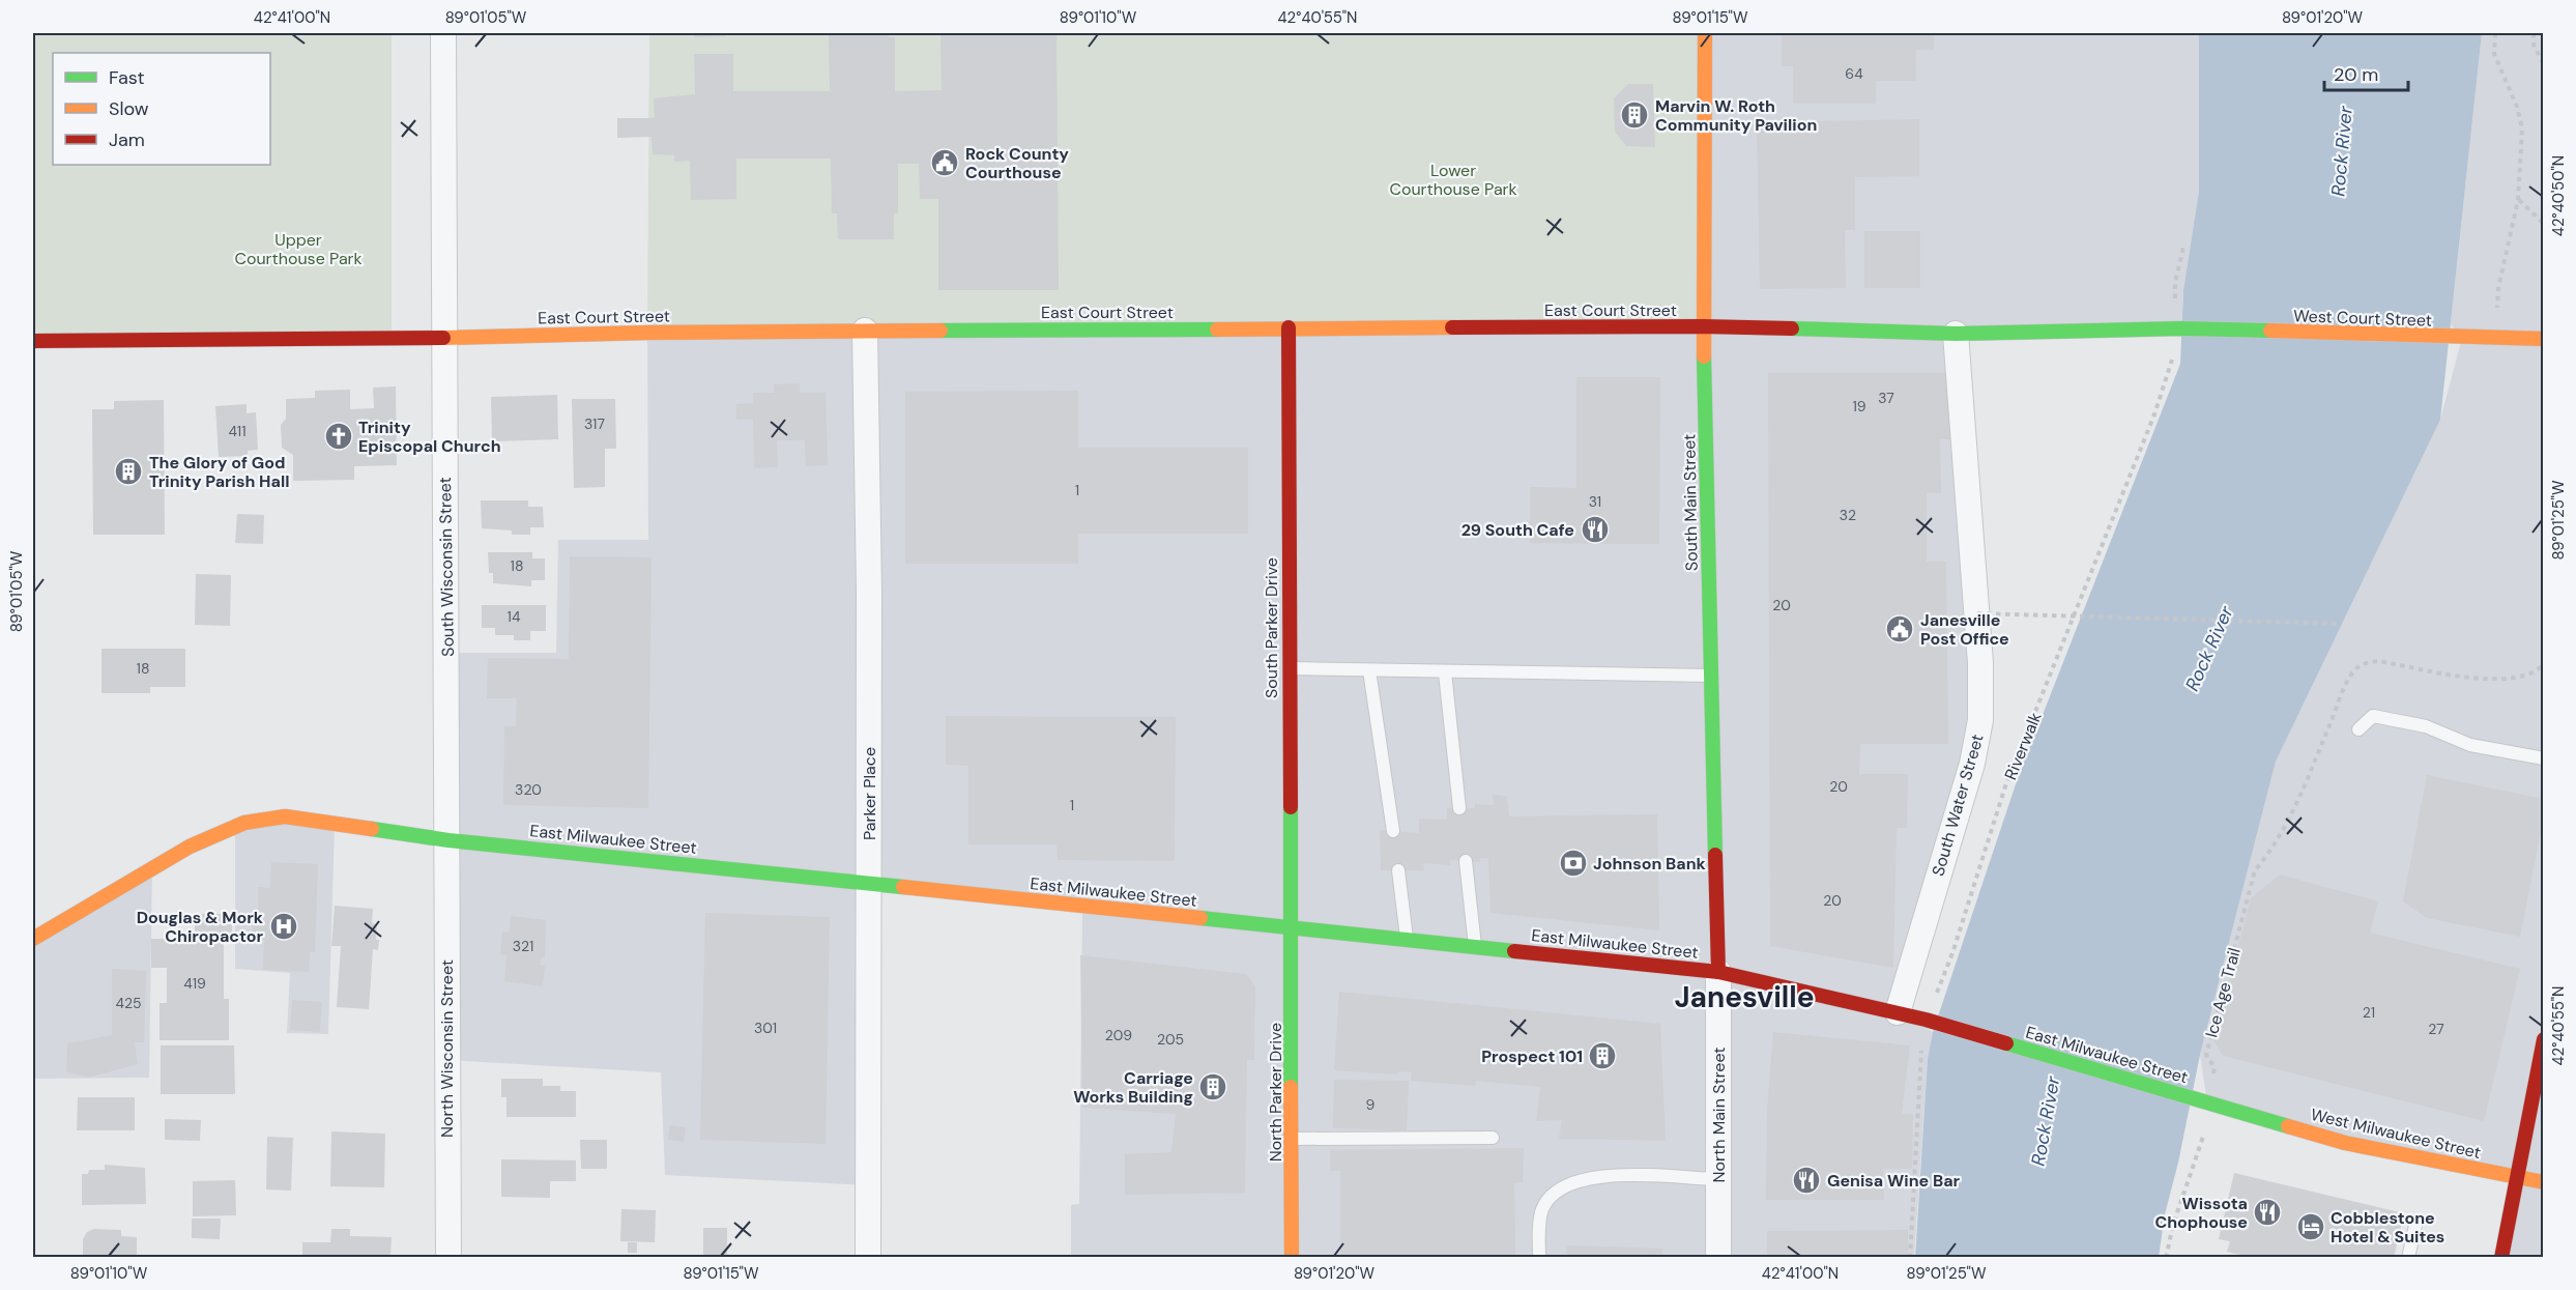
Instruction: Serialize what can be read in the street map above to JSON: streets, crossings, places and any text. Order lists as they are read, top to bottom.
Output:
{
  "streets": {
    "main road": [
      "East Court Street",
      "West Court Street",
      "South Main Street",
      "South Parker Drive",
      "East Milwaukee Street",
      "North Parker Drive",
      "West Milwaukee Street"
    ],
    "street": [
      "South Wisconsin Street",
      "Parker Place",
      "South Water Street",
      "North Wisconsin Street",
      "North Main Street"
    ],
    "path": ["Riverwalk", "Ice Age Trail"]
  },
  "crossings": [
    ["East Court Street", "West Court Street"],
    ["East Court Street", "South Main Street"],
    ["East Court Street", "South Wisconsin Street"],
    ["East Court Street", "South Parker Drive"],
    ["East Court Street", "Riverwalk"],
    ["East Court Street", "Parker Place"],
    ["East Court Street", "South Water Street"],
    ["West Court Street", "Riverwalk"],
    ["South Main Street", "East Milwaukee Street"],
    ["South Main Street", "North Main Street"],
    ["South Wisconsin Street", "East Milwaukee Street"],
    ["South Wisconsin Street", "North Wisconsin Street"],
    ["South Parker Drive", "East Milwaukee Street"],
    ["South Parker Drive", "North Parker Drive"],
    ["Riverwalk", "East Milwaukee Street"],
    ["Parker Place", "East Milwaukee Street"],
    ["South Water Street", "East Milwaukee Street"],
    ["East Milwaukee Street", "Ice Age Trail"],
    ["East Milwaukee Street", "North Wisconsin Street"],
    ["East Milwaukee Street", "North Parker Drive"],
    ["East Milwaukee Street", "North Main Street"],
    ["East Milwaukee Street", "West Milwaukee Street"],
    ["Ice Age Trail", "West Milwaukee Street"]
  ],
  "districts": ["Janesville"],
  "water": ["Rock River"],
  "parks": ["Lower Courthouse Park", "Upper Courthouse Park"],
  "places": {
    "building": [
      "Marvin W. Roth Community Pavilion",
      "The Glory of God Trinity Parish Hall",
      "Prospect 101",
      "Carriage Works Building"
    ],
    "public building": ["Rock County Courthouse", "Janesville Post Office"],
    "church": ["Trinity Episcopal Church"],
    "restaurant": ["29 South Cafe", "Genisa Wine Bar", "Wissota Chophouse"],
    "bank": ["Johnson Bank"],
    "hospital": ["Douglas & Mork Chiropactor"],
    "hotel": ["Cobblestone Hotel & Suites"]
  },
  "house_numbers": [
    "64",
    "37",
    "19",
    "317",
    "411",
    "1",
    "31",
    "32",
    "18",
    "20",
    "14",
    "18",
    "20",
    "320",
    "1",
    "20",
    "321",
    "419",
    "425",
    "21",
    "301",
    "27",
    "209",
    "205",
    "9"
  ],
  "legend": ["Fast", "Slow", "Jam"],
  "scale_bar": "20 m",
  "coordinates": [
    "42°41'00\"N",
    "89°01'05\"W",
    "89°01'10\"W",
    "42°40'55\"N",
    "89°01'15\"W",
    "89°01'20\"W",
    "42°40'50\"N",
    "89°01'25\"W"
  ]
}
